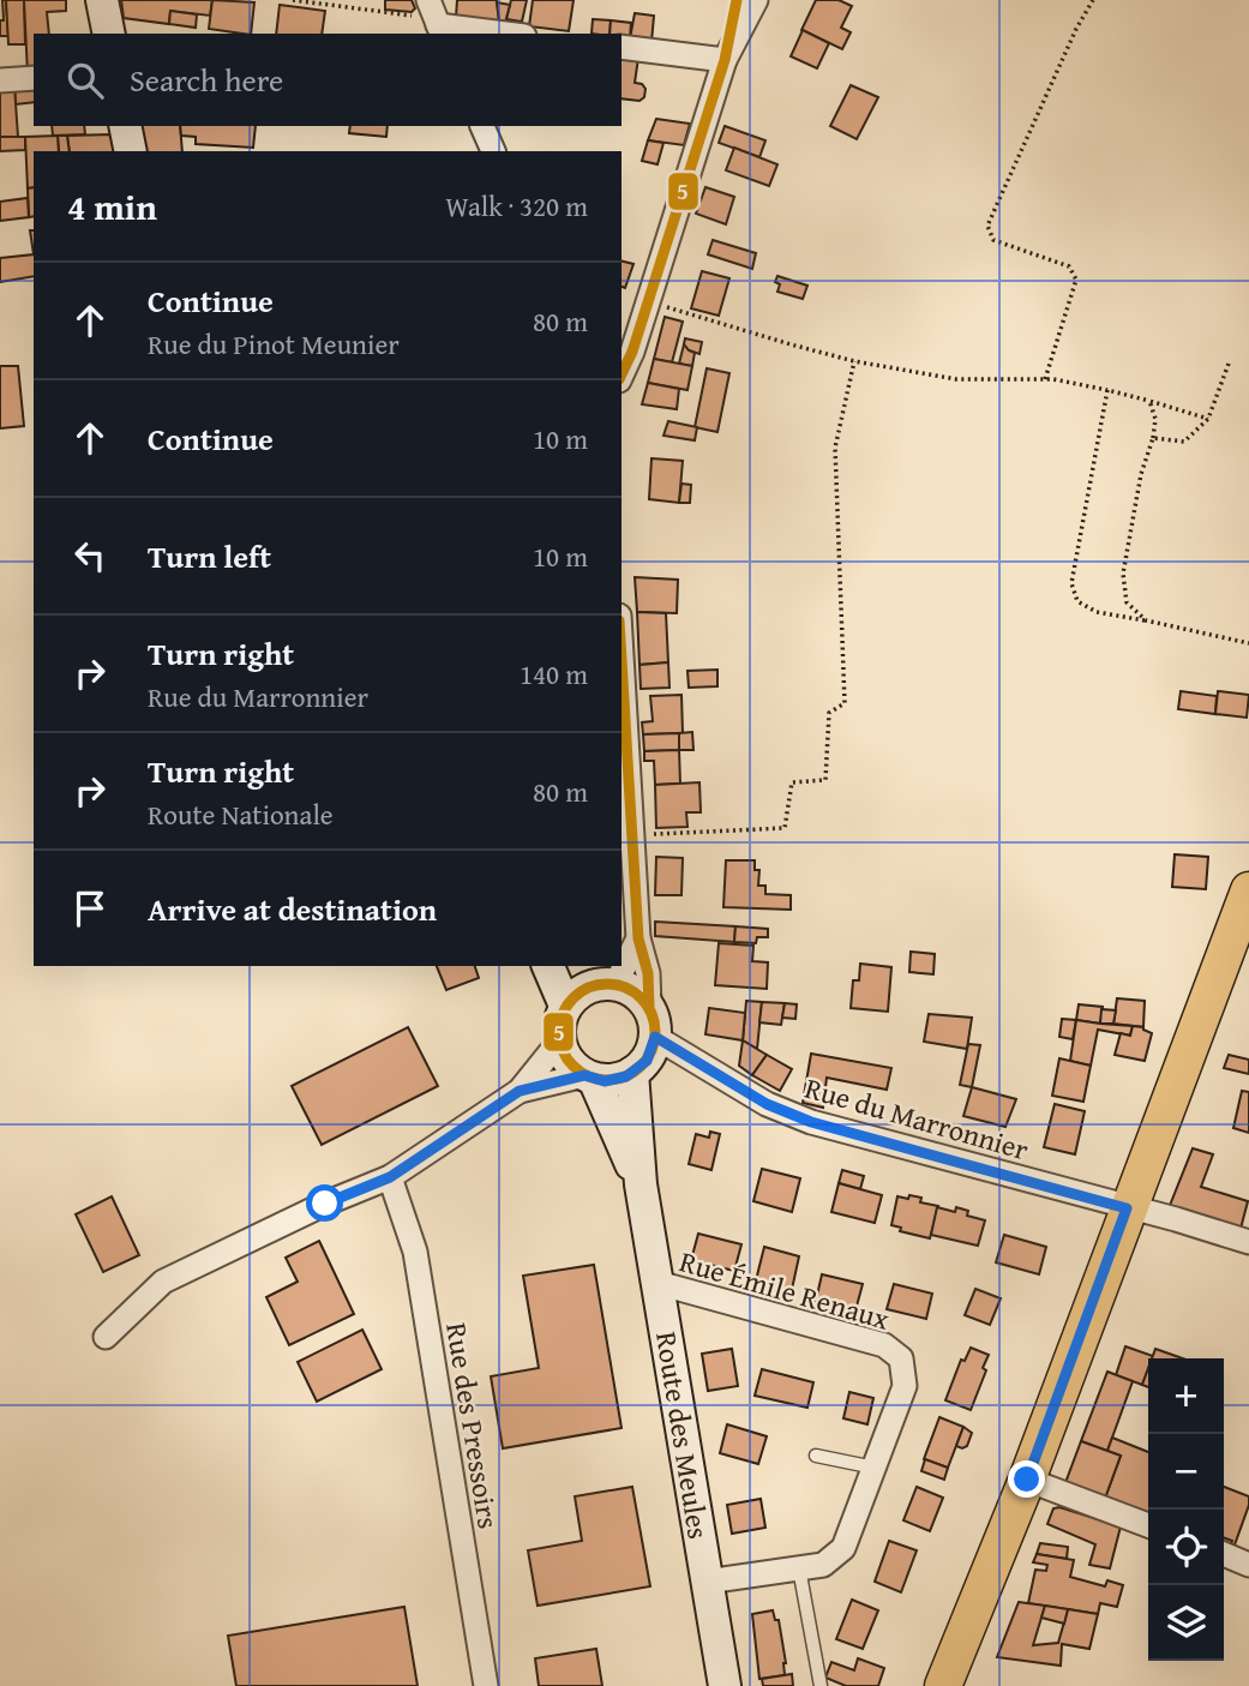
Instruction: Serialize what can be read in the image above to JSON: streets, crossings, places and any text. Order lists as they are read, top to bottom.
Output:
{
  "streets": {
    "street": [
      "Rue du Marronnier",
      "Rue Émile Renaux",
      "Rue des Pressoirs",
      "Route des Meules"
    ]
  },
  "crossings": [
    ["Rue du Marronnier", "Route des Meules"],
    ["Rue Émile Renaux", "Route des Meules"]
  ],
  "lines": ["transit line 5"],
  "page": {
    "search": "Search here",
    "heading": ["4 min", "Walk · 320 m"],
    "list": [
      ["Continue", "Rue du Pinot Meunier", "80 m"],
      ["Continue", "10 m"],
      ["Turn left", "10 m"],
      ["Turn right", "Rue du Marronnier", "140 m"],
      ["Turn right", "Route Nationale", "80 m"],
      "Arrive at destination"
    ],
    "map_buttons": ["+", "−"]
  }
}
